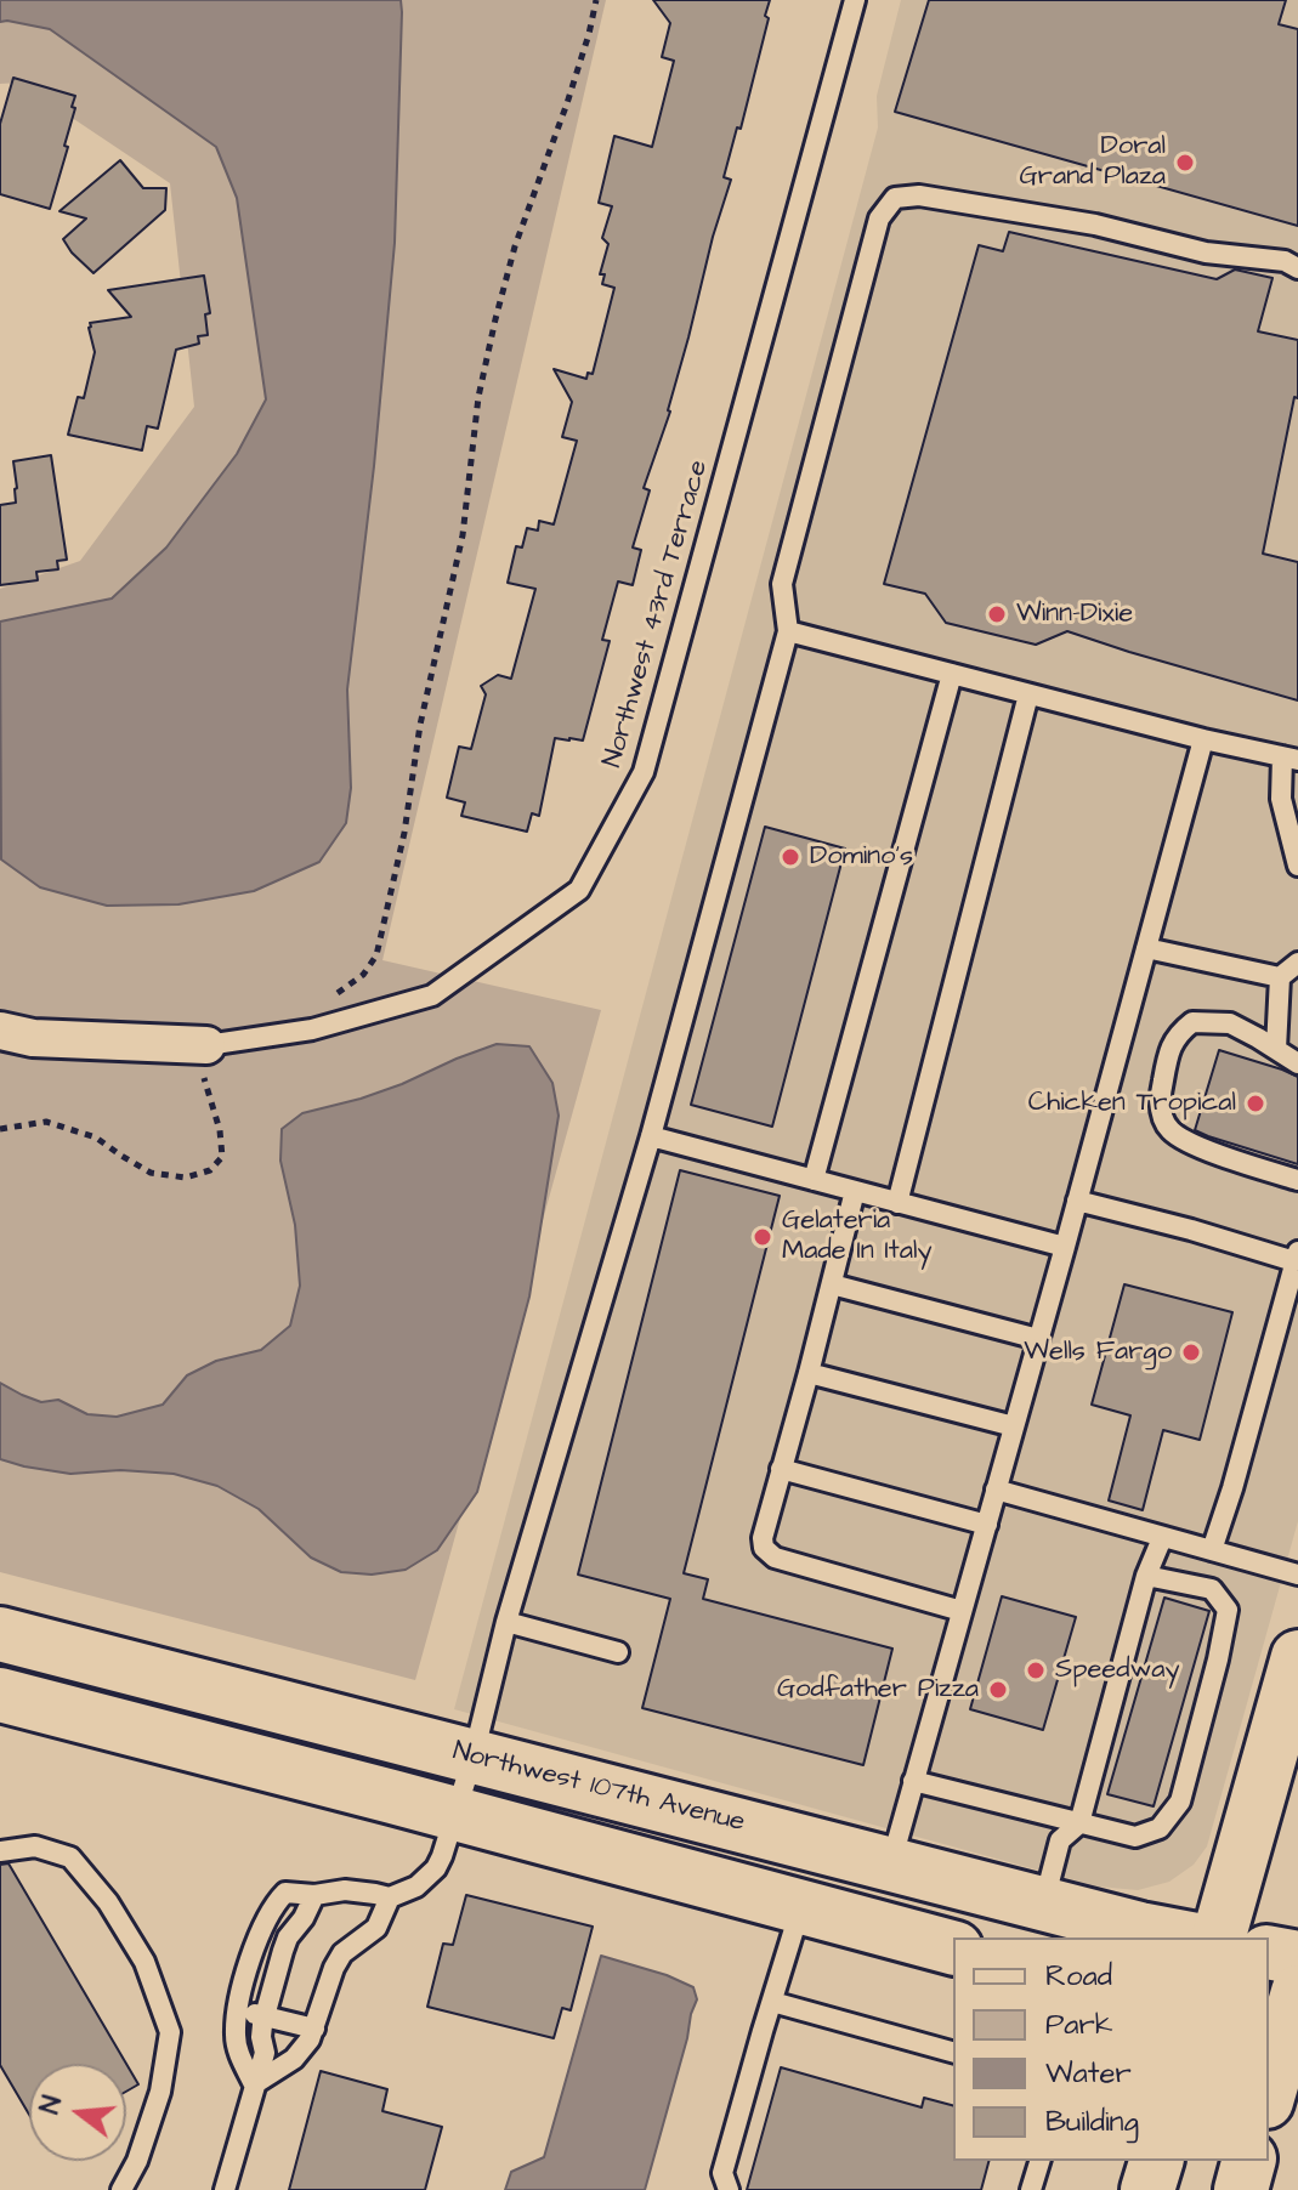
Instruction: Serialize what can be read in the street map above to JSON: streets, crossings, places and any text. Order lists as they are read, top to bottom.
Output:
{
  "streets": {
    "main road": ["Northwest 107th Avenue"],
    "lane": ["Northwest 43rd Terrace"]
  },
  "places": [
    "Doral Grand Plaza",
    "Winn-Dixie",
    "Domino's",
    "Chicken Tropical",
    "Gelateria Made In Italy",
    "Wells Fargo",
    "Speedway",
    "Godfather Pizza"
  ],
  "legend": [
    "Road",
    "Park",
    "Water",
    "Building"
  ],
  "north": "left"
}
